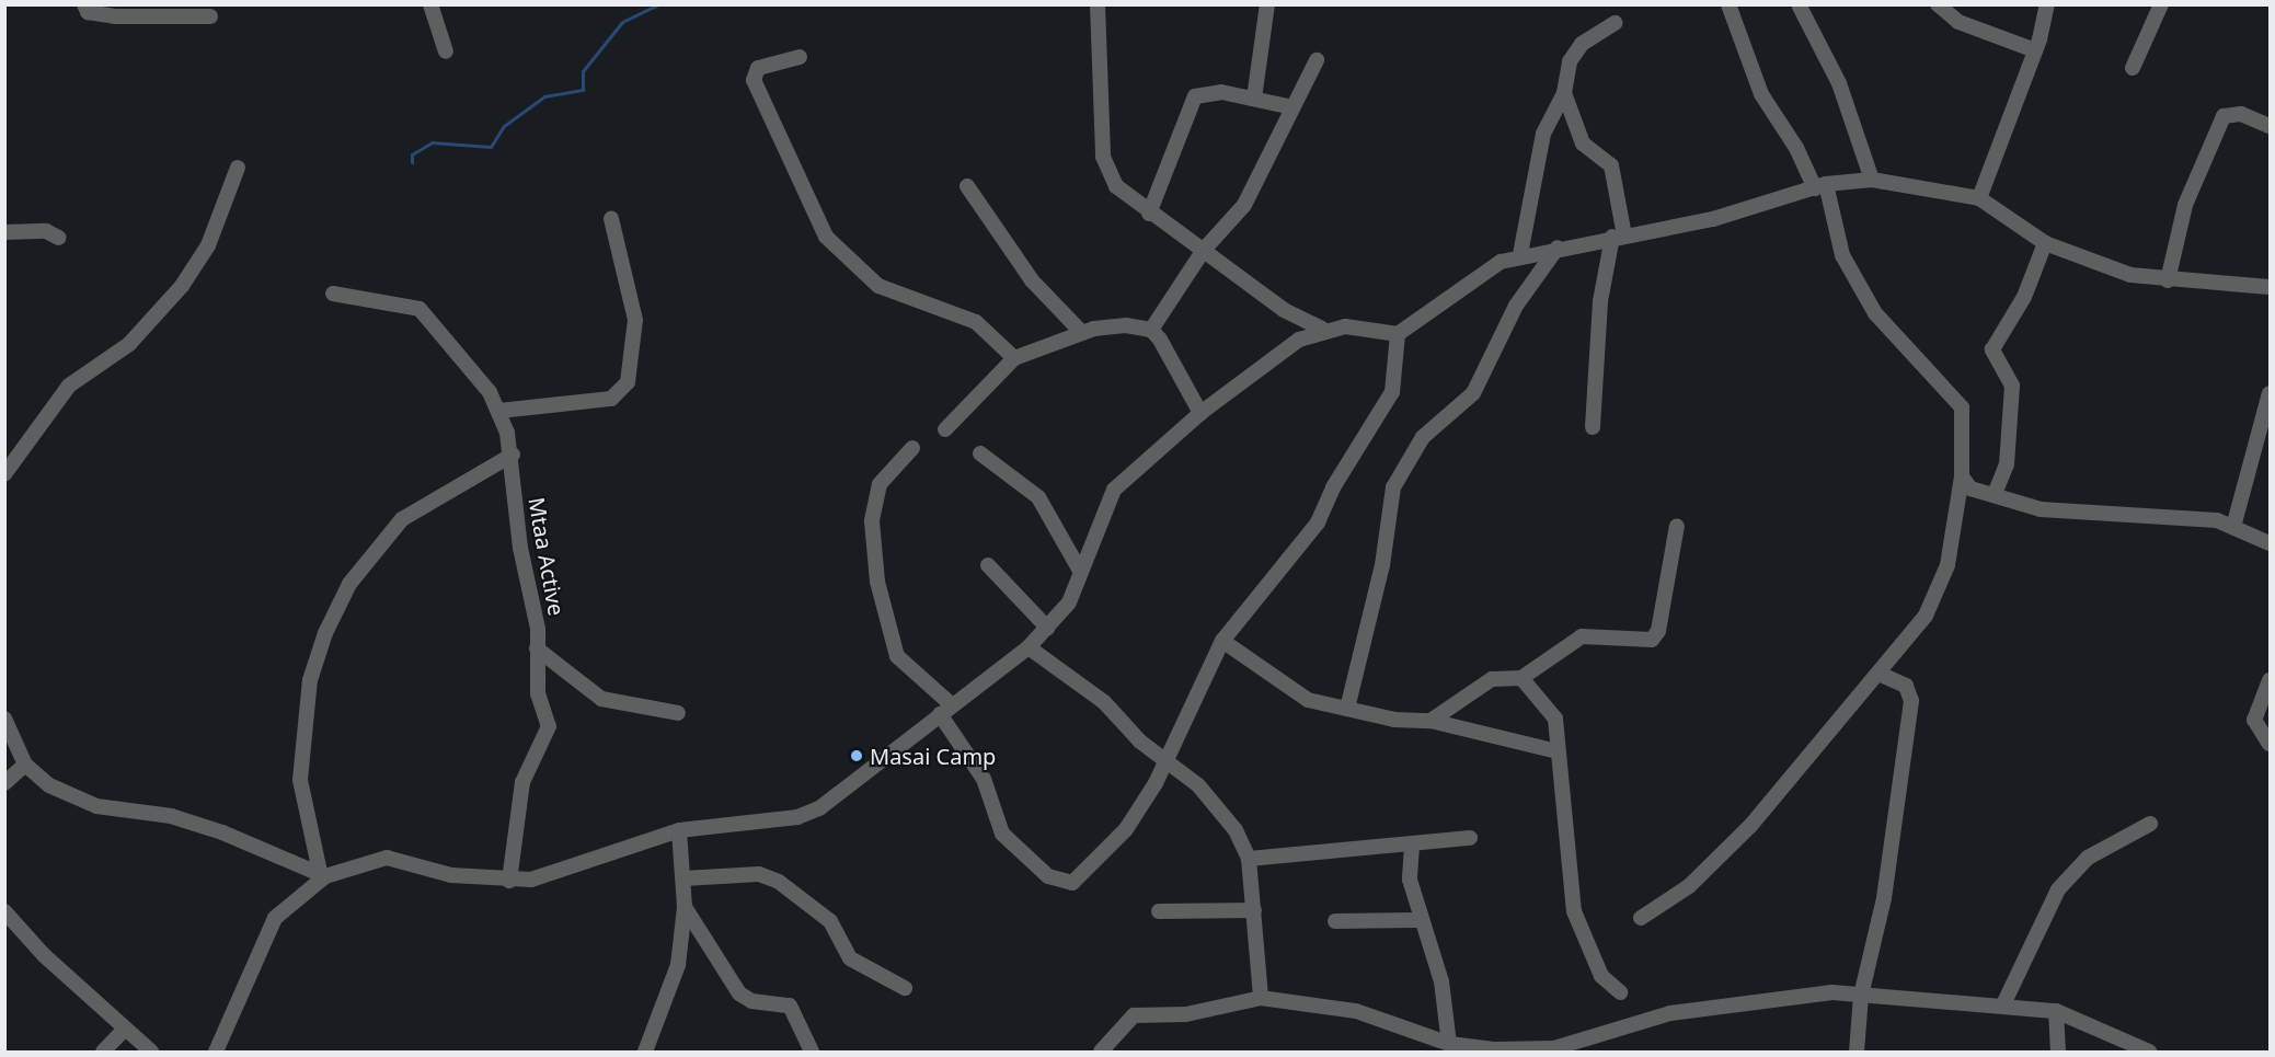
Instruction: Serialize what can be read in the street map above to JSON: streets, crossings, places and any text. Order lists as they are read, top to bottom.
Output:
{
  "streets": {
    "street": ["Mtaa Active"]
  },
  "places": ["Masai Camp"]
}
